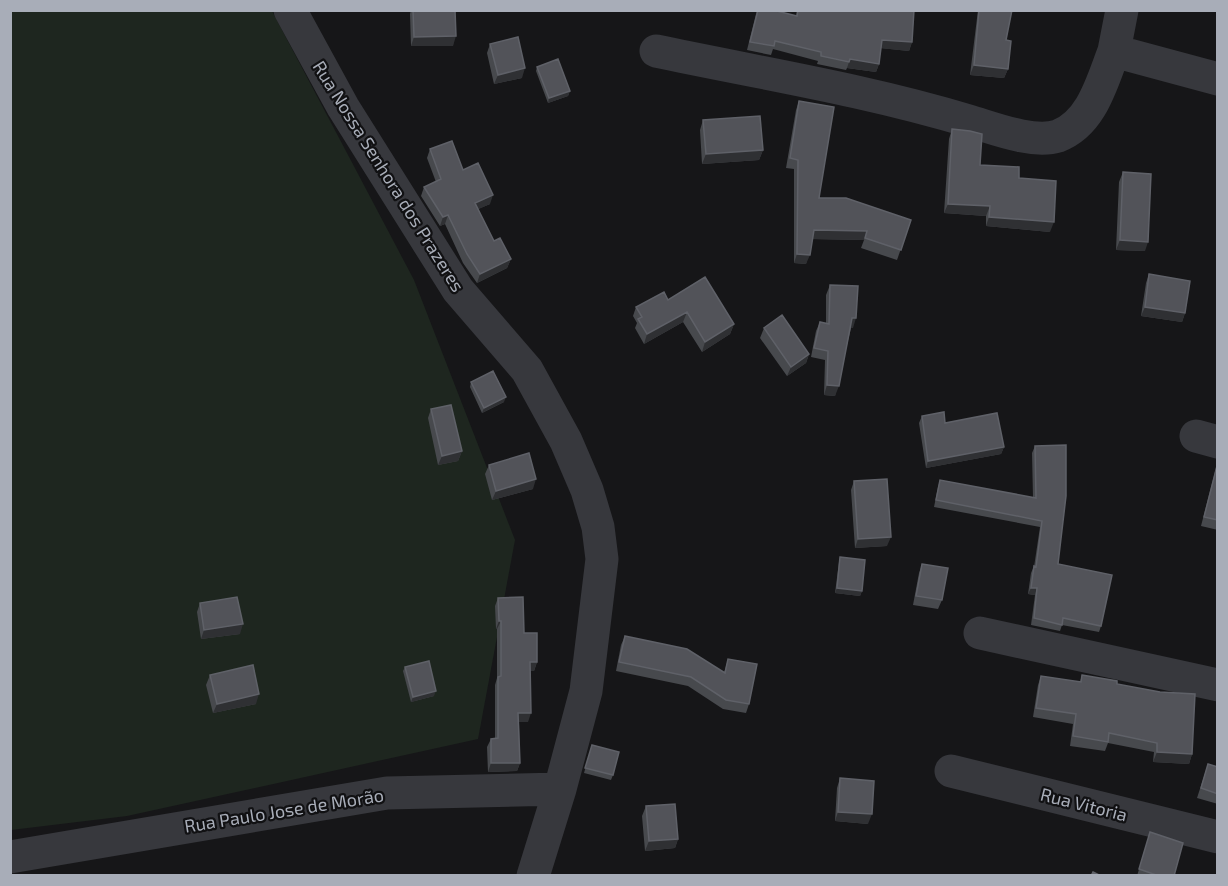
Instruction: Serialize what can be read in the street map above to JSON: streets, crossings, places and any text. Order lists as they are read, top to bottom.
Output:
{
  "streets": {
    "street": ["Rua Nossa Senhora dos Prazeres", "Rua Vitoria", "Rua Paulo Jose de Morão"]
  },
  "crossings": [
    ["Rua Nossa Senhora dos Prazeres", "Rua Paulo Jose de Morão"]
  ]
}
